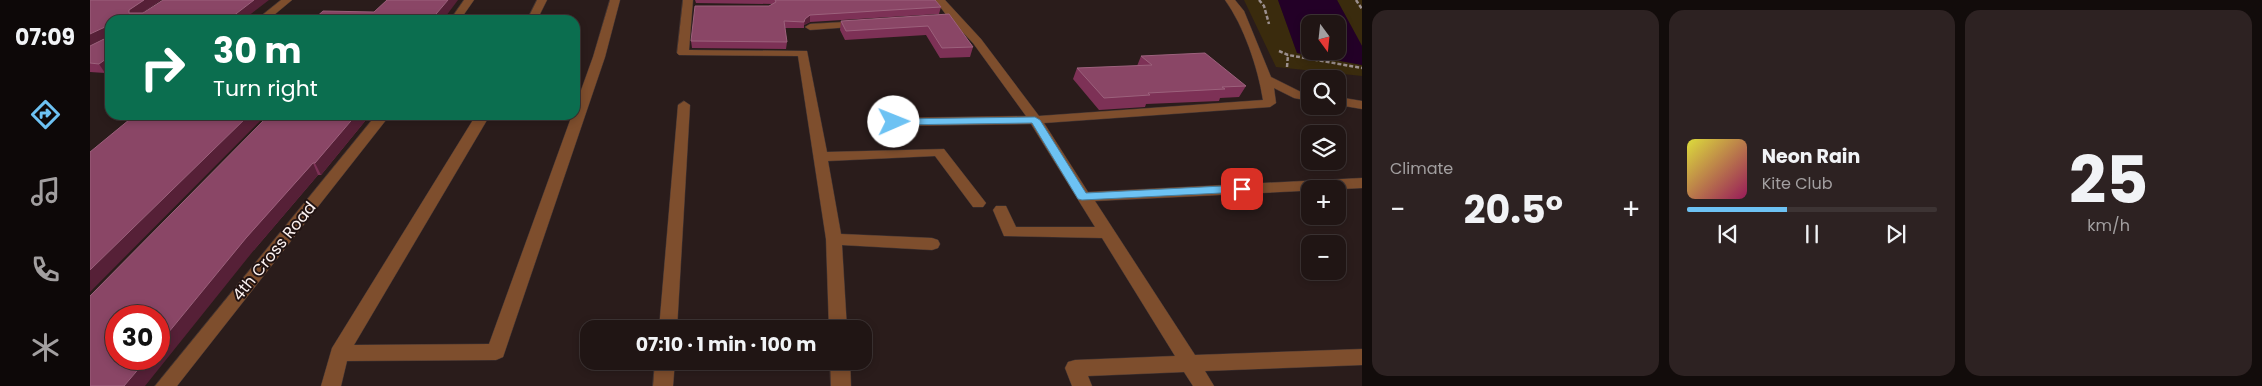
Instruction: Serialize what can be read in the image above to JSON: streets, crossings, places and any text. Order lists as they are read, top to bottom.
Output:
{
  "streets": {
    "street": ["4th Cross Road"]
  },
  "north": "bottom",
  "page": {
    "tabs": "07:09",
    "tile": [
      "Climate",
      ["25", "km/h"]
    ],
    "map_buttons": ["+", "−"],
    "turn": ["30 m", "Turn right"],
    "song": ["Neon Rain", "Kite Club"],
    "heat": ["−", "20.5°", "+"],
    "limit": "30",
    "trip": "07:10 · 1 min · 100 m"
  }
}
